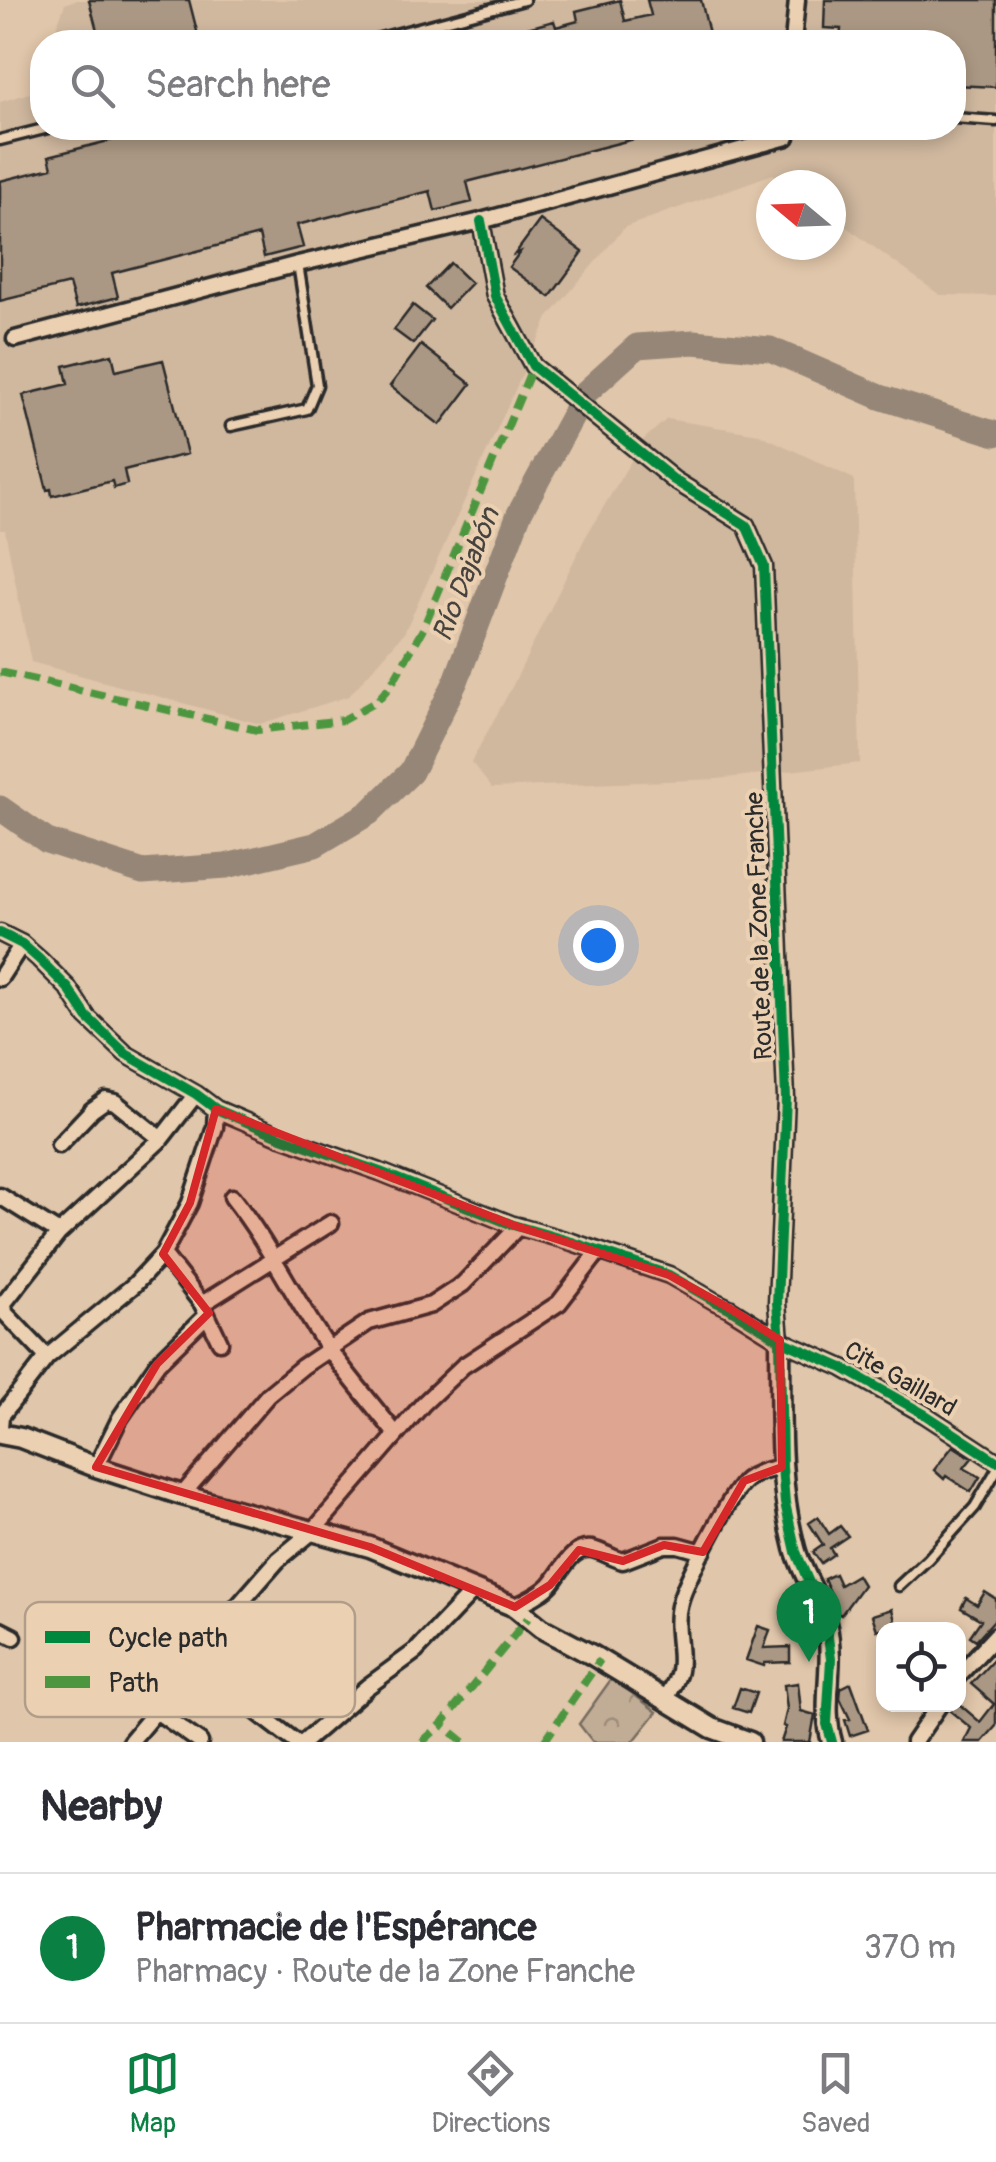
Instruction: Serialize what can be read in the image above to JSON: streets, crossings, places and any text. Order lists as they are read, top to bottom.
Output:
{
  "streets": {
    "street": ["Route de la Zone Franche", "Cite Gaillard"]
  },
  "crossings": [
    ["Route de la Zone Franche", "Cite Gaillard"]
  ],
  "water": ["Río Dajabón"],
  "legend": ["Cycle path", "Path"],
  "north": "left",
  "page": {
    "search": "Search here",
    "pins": "1",
    "heading": "Nearby",
    "list": [
      {
        "mark": "1",
        "name": "Pharmacie de l'Espérance",
        "note": "Pharmacy · Route de la Zone Franche",
        "value": "370 m"
      }
    ],
    "nav": ["Map", "Directions", "Saved"]
  }
}
